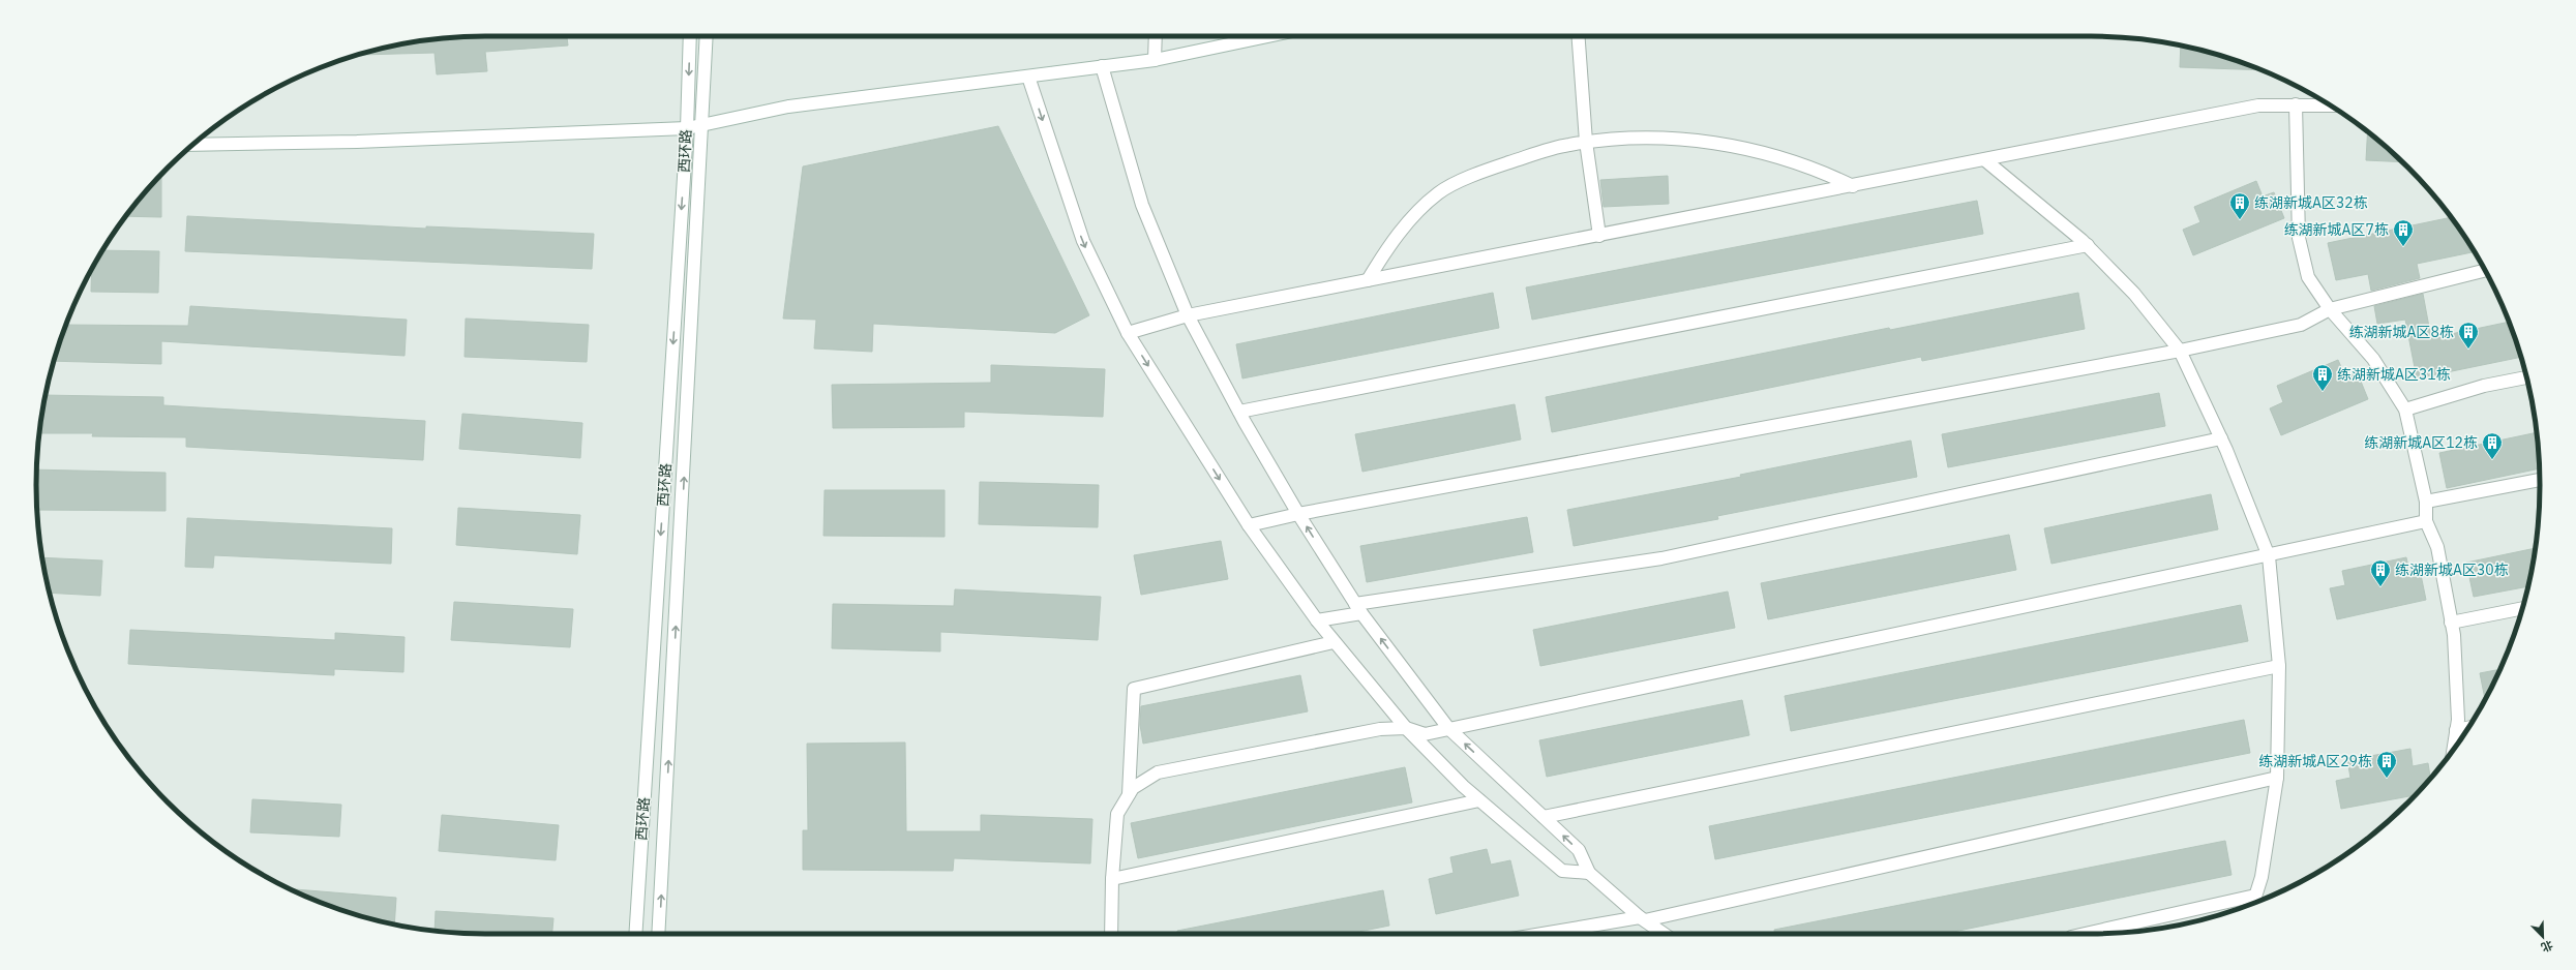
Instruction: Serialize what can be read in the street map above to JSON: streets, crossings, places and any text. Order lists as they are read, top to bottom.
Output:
{
  "streets": {
    "street": ["西环路"]
  },
  "places": {
    "building": [
      "练湖新城A区32栋",
      "练湖新城A区7栋",
      "练湖新城A区8栋",
      "练湖新城A区31栋",
      "练湖新城A区12栋",
      "练湖新城A区30栋",
      "练湖新城A区29栋"
    ]
  },
  "north": "bottom right"
}
